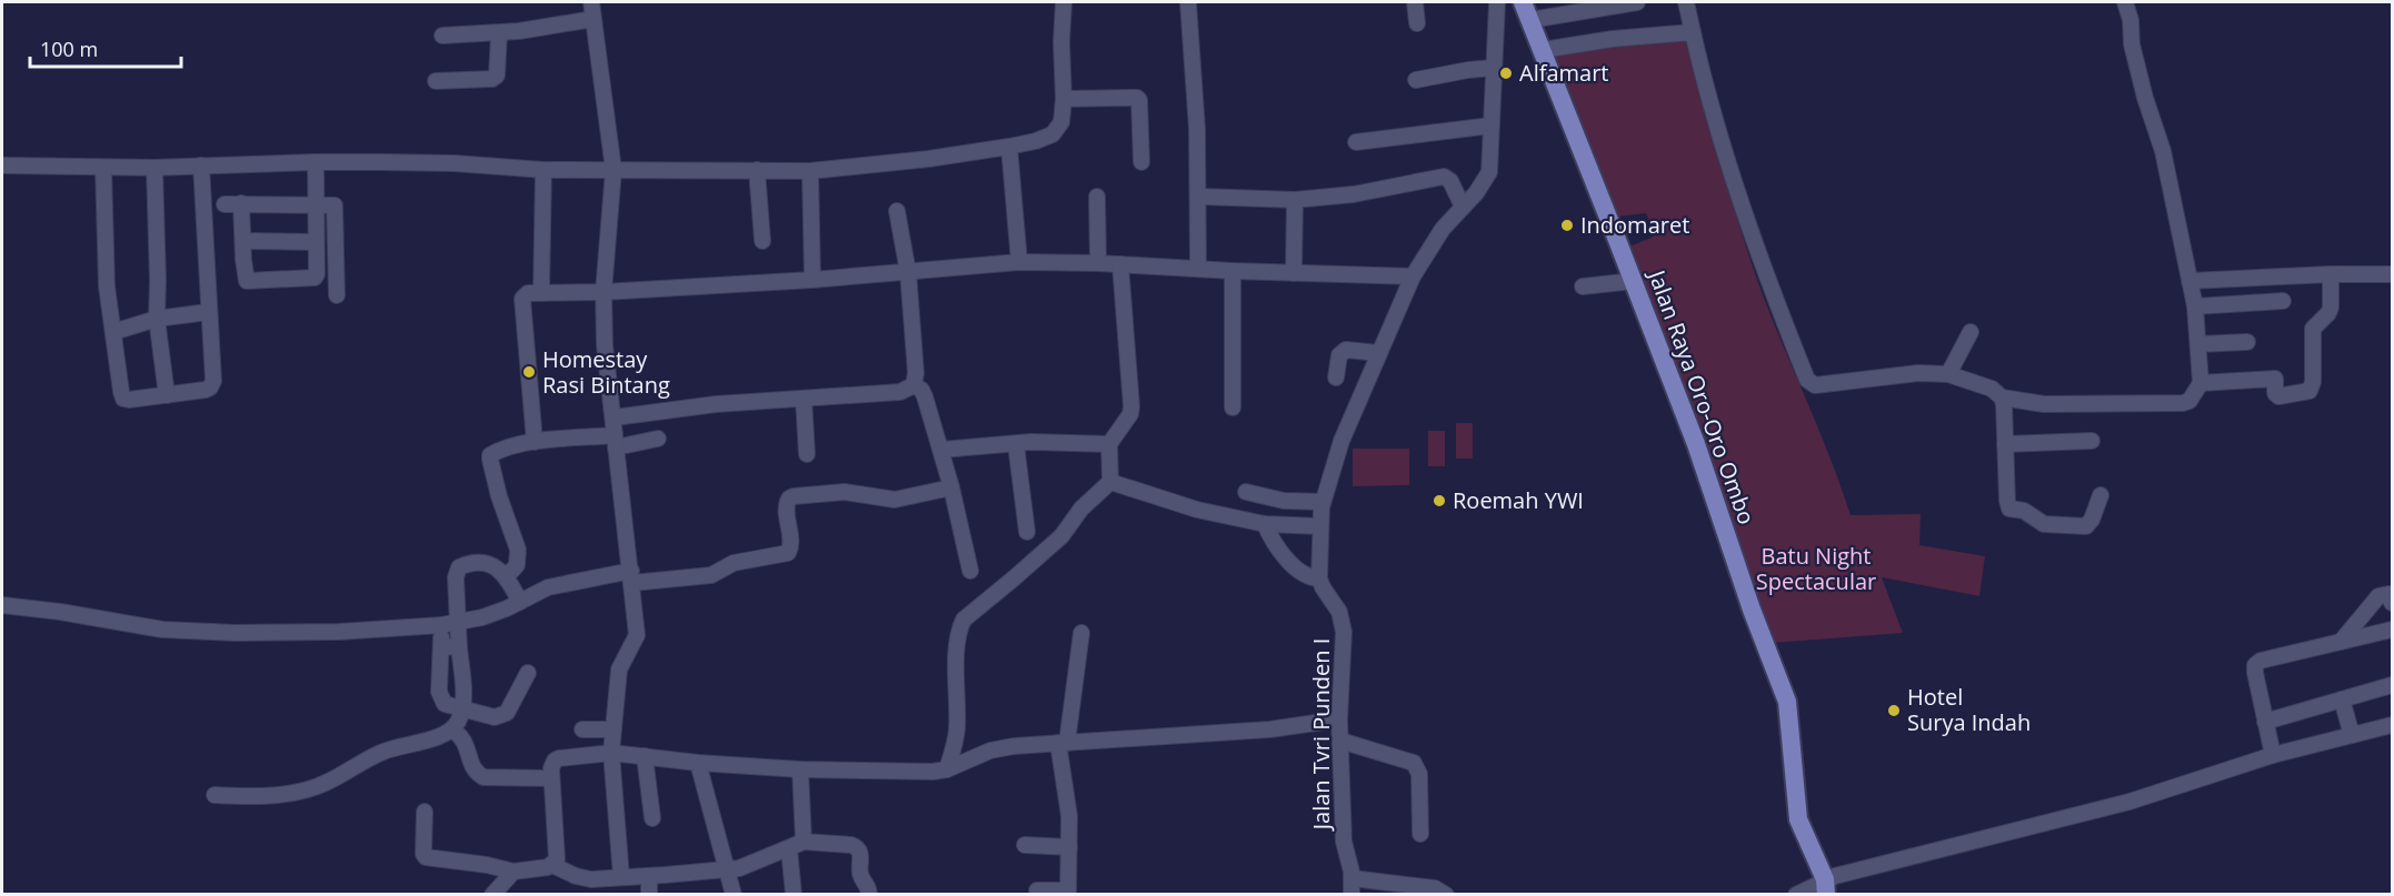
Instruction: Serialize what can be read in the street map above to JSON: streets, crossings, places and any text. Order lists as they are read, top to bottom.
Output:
{
  "streets": {
    "main road": ["Jalan Raya Oro-Oro Ombo"],
    "street": ["Jalan Tvri Punden I"]
  },
  "parks": ["Batu Night Spectacular"],
  "places": [
    "Alfamart",
    "Indomaret",
    "Homestay Rasi Bintang",
    "Roemah YWI",
    "Hotel Surya Indah"
  ],
  "scale_bar": "100 m"
}
